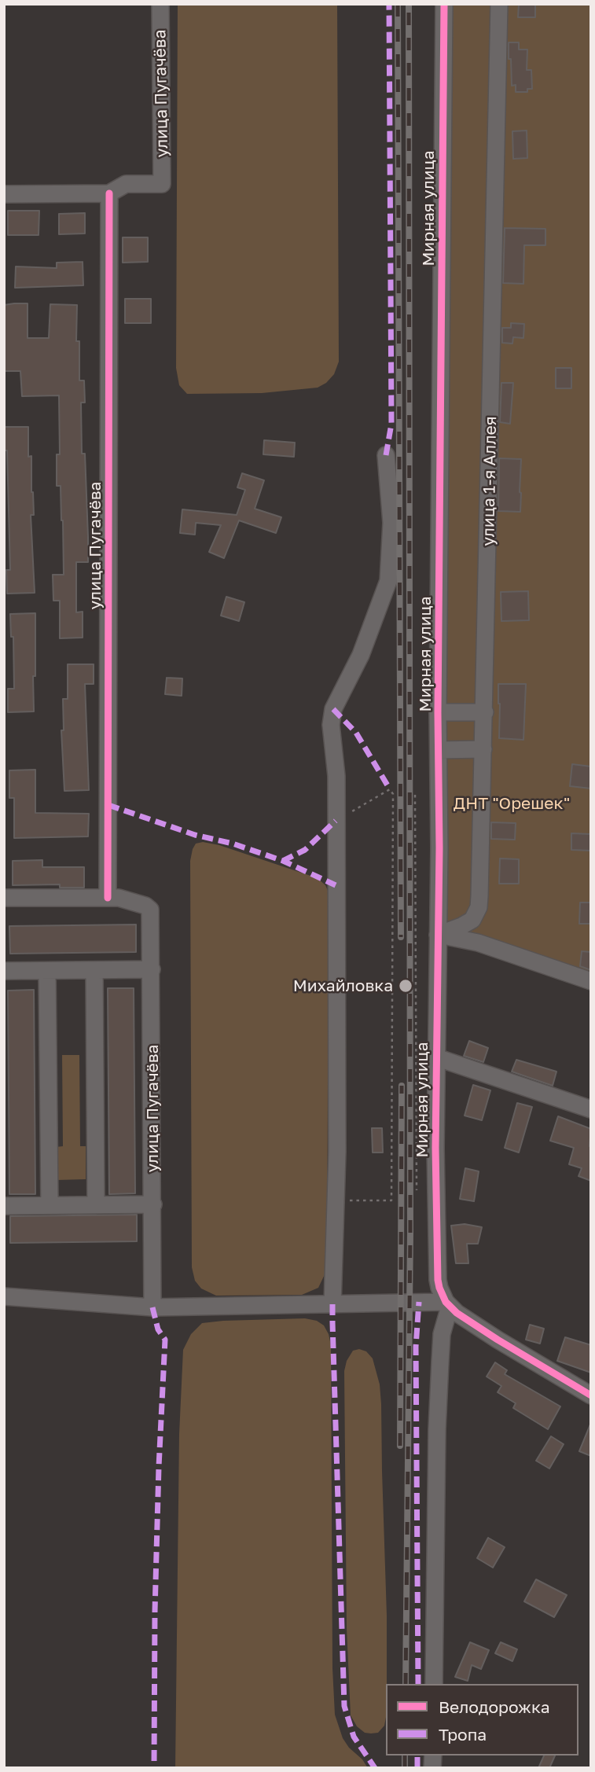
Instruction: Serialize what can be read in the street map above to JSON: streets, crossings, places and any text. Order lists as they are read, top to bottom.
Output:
{
  "streets": {
    "street": ["улица Пугачёва", "Мирная улица", "улица 1-я Аллея"]
  },
  "crossings": [
    ["Мирная улица", "улица 1-я Аллея"]
  ],
  "parks": ["ДНТ \"Орешек\""],
  "places": ["Михайловка"],
  "legend": ["Велодорожка", "Тропа"]
}
